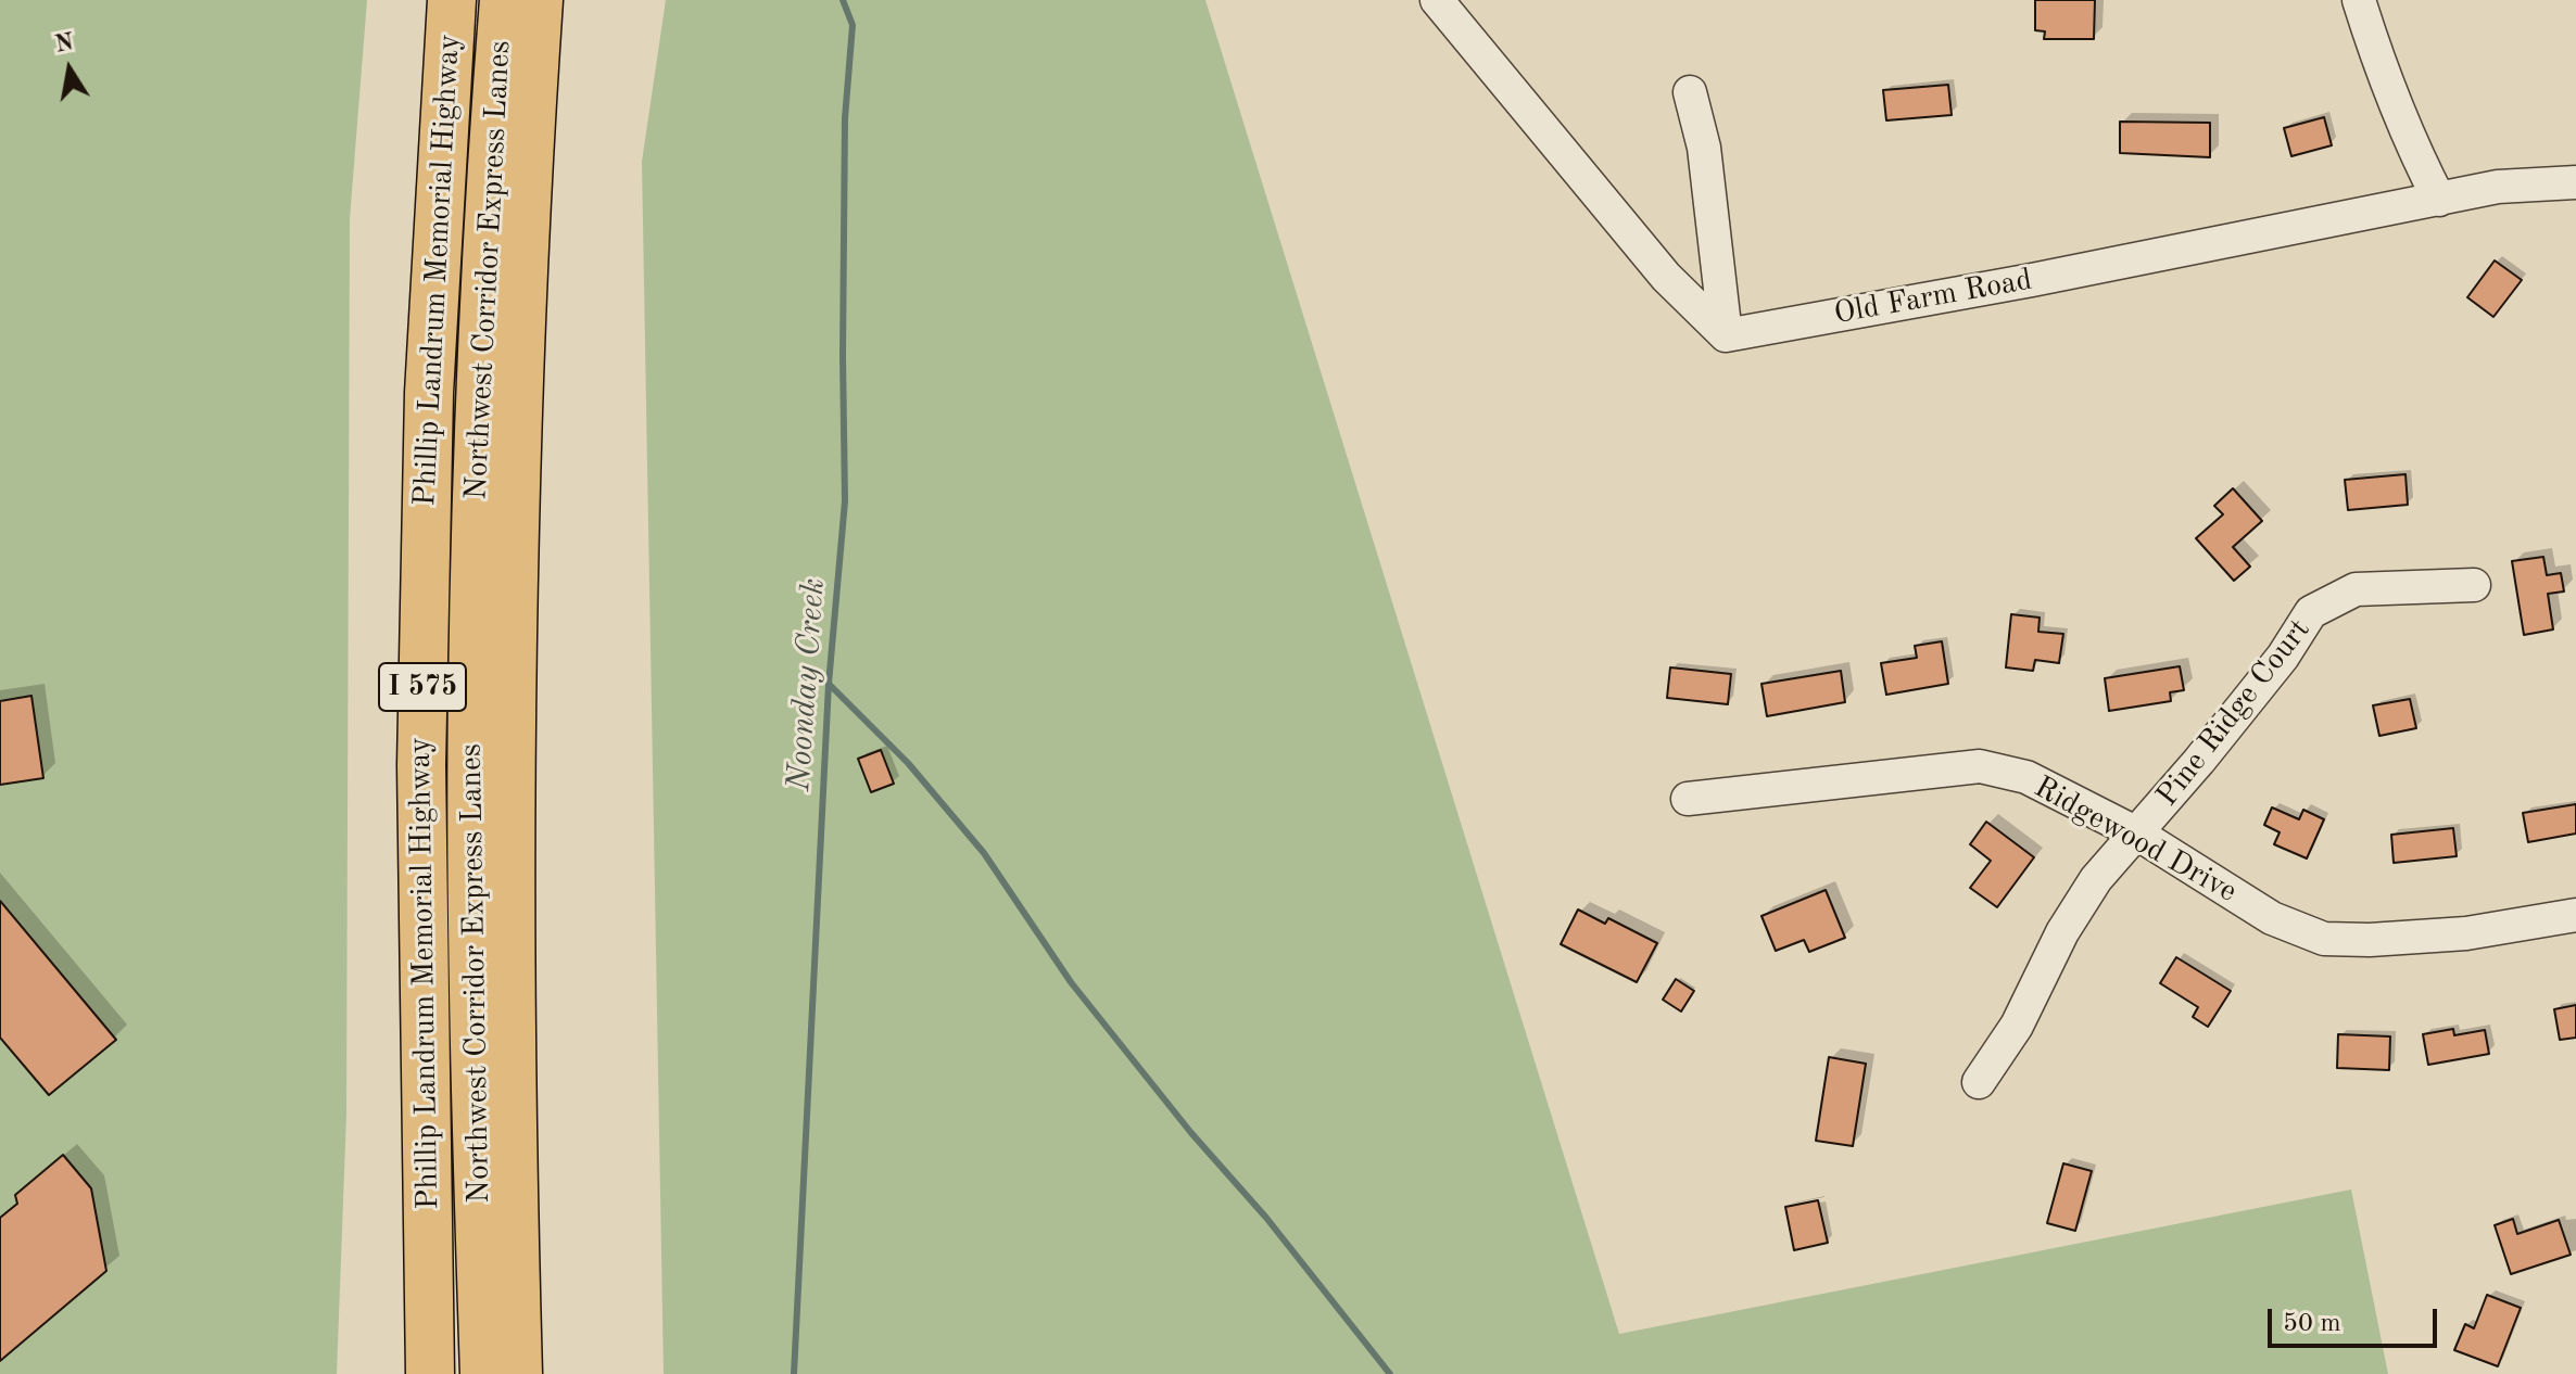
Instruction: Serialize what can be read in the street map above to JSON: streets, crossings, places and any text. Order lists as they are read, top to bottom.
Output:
{
  "streets": {
    "highway": ["Phillip Landrum Memorial Highway", "Northwest Corridor Express Lanes", "I 575"],
    "street": ["Old Farm Road", "Pine Ridge Court", "Ridgewood Drive"]
  },
  "crossings": [
    ["Pine Ridge Court", "Ridgewood Drive"]
  ],
  "water": ["Noonday Creek"],
  "scale_bar": "50 m",
  "north": "top"
}
